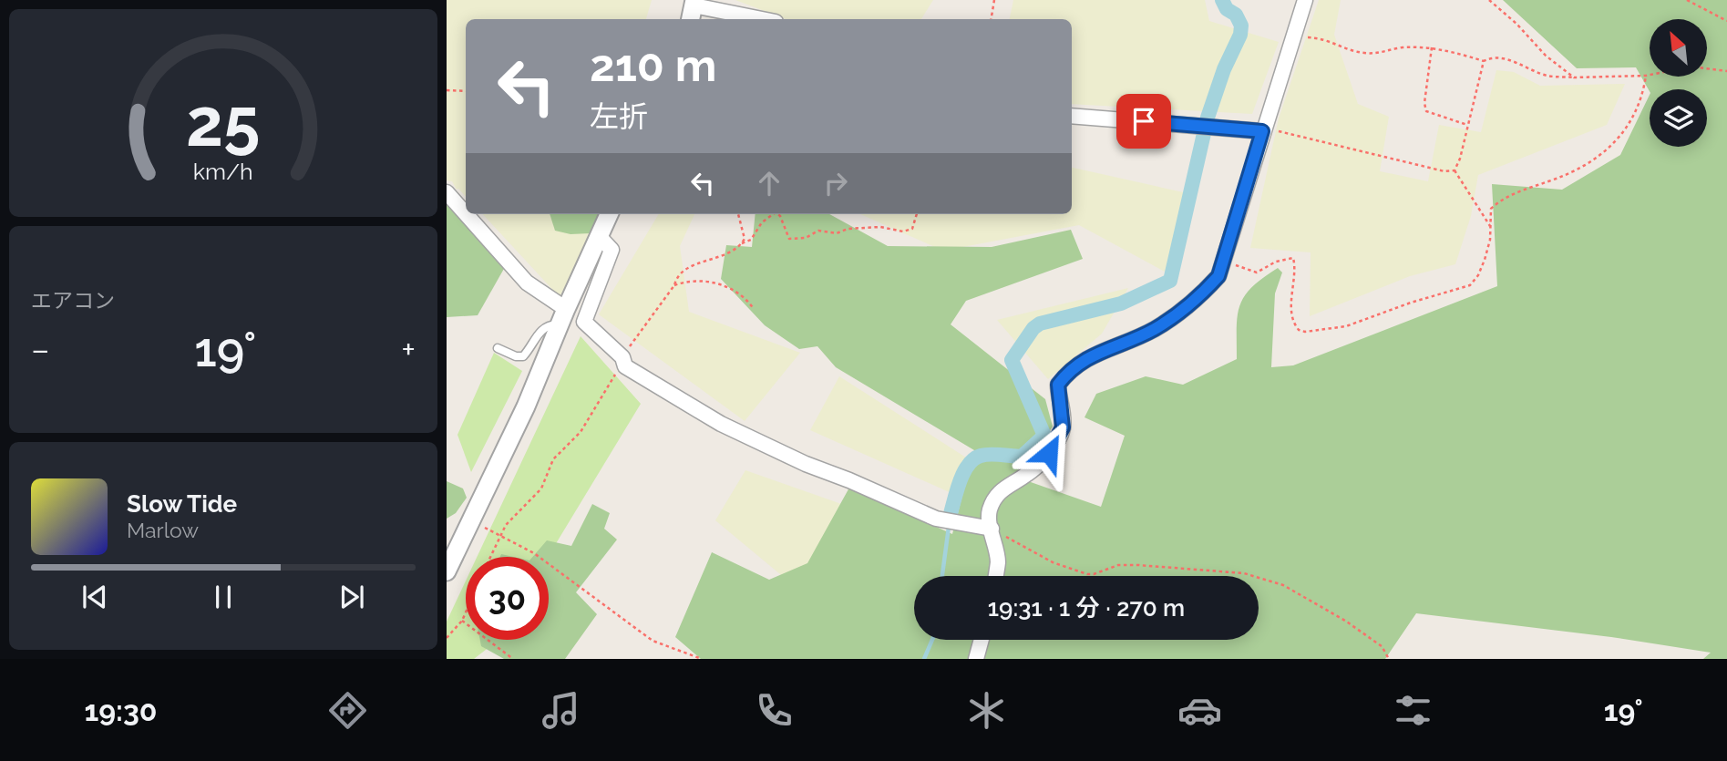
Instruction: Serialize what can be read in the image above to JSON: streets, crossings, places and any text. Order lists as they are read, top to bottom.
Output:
{
  "north": "top left",
  "page": {
    "turn": ["210 m", "左折"],
    "tile": "エアコン",
    "heat": ["−", "19°", "+"],
    "song": ["Slow Tide", "Marlow"],
    "limit": "30",
    "trip": "19:31 · 1 分 · 270 m",
    "tabs": ["19:30", "19°"],
    "gauge": ["25", "km/h"]
  }
}
